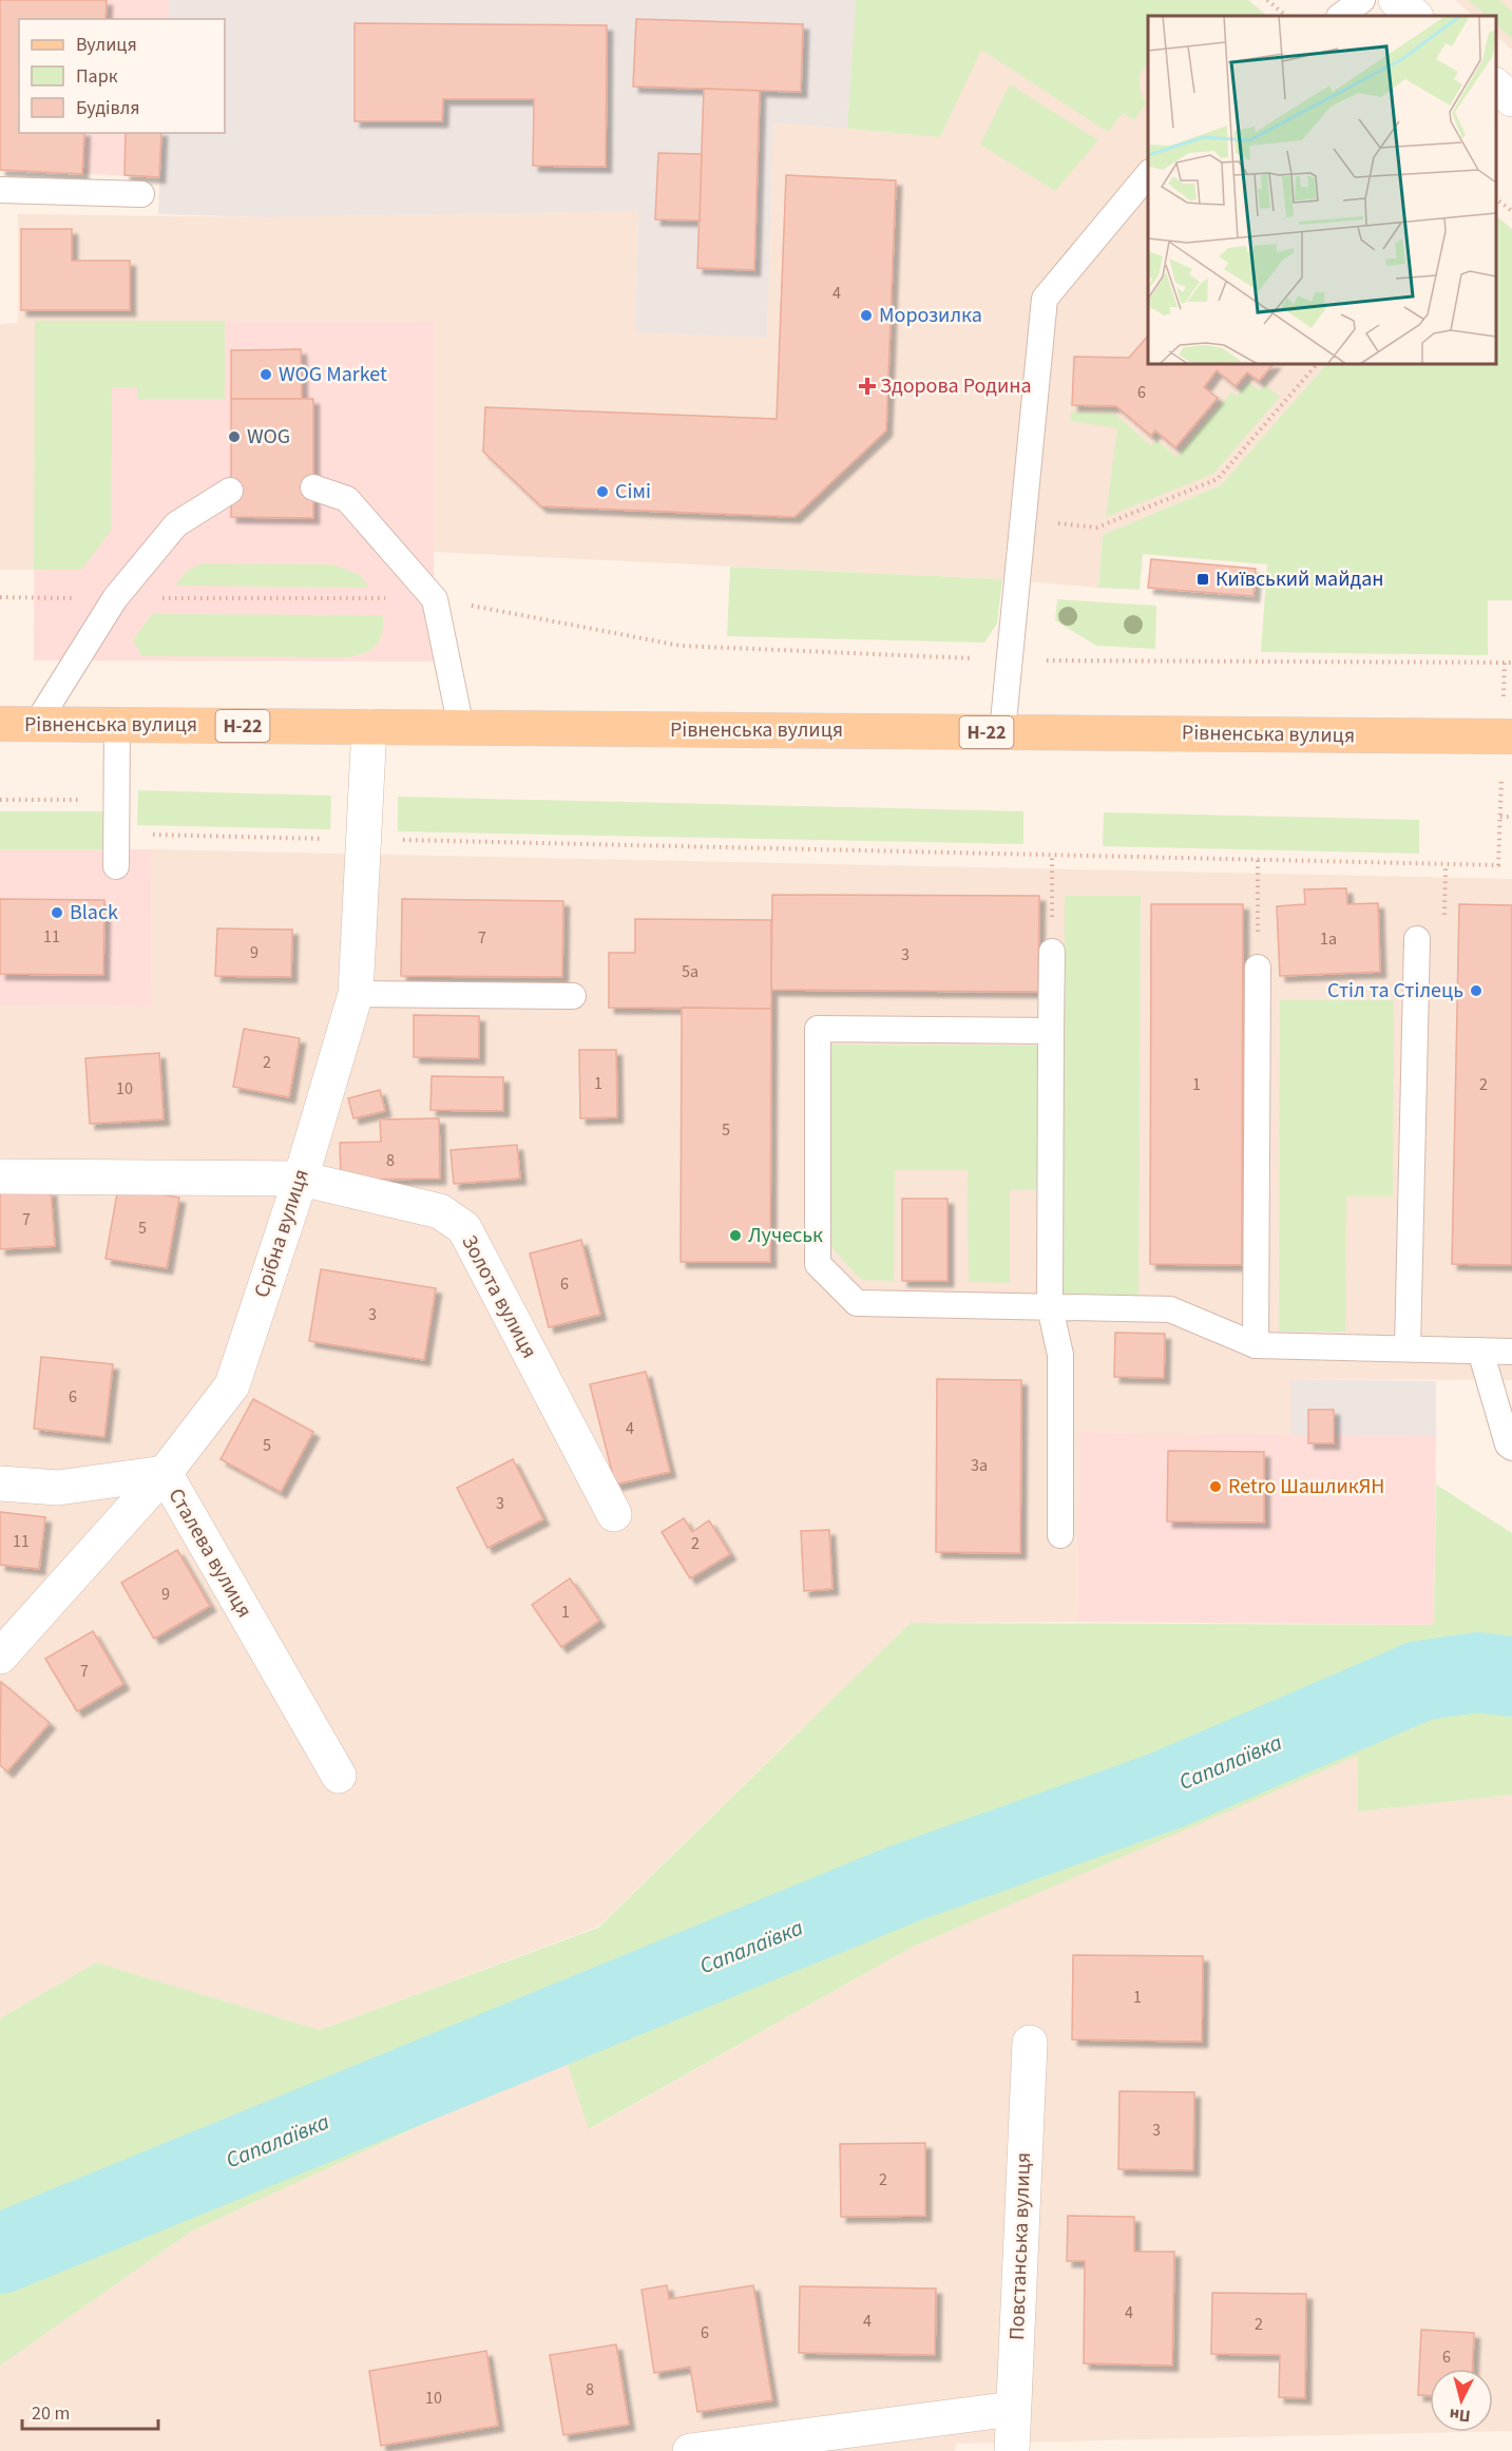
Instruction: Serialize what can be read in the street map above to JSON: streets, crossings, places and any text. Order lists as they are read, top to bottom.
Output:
{
  "streets": {
    "main road": ["Рівненська вулиця", "Н-22"],
    "street": [
      "Срібна вулиця",
      "Золота вулиця",
      "Сталева вулиця",
      "Повстанська вулиця"
    ]
  },
  "crossings": [
    ["Рівненська вулиця", "Срібна вулиця"],
    ["Срібна вулиця", "Золота вулиця"],
    ["Срібна вулиця", "Сталева вулиця"]
  ],
  "water": ["Сапалаївка"],
  "places": {
    "other": [
      "Морозилка",
      "WOG Market",
      "WOG",
      "Сімі",
      "Black",
      "Стіл та Стілець",
      "Лучеськ",
      "Retro ШашликЯН"
    ],
    "health": ["Здорова Родина"],
    "transit": ["Київський майдан"]
  },
  "house_numbers": [
    "4",
    "6",
    "11",
    "7",
    "1а",
    "9",
    "3",
    "5а",
    "2",
    "1",
    "1",
    "2",
    "10",
    "5",
    "8",
    "7",
    "5",
    "6",
    "3",
    "6",
    "4",
    "5",
    "3а",
    "3",
    "11",
    "2",
    "9",
    "1",
    "7",
    "1",
    "3",
    "2",
    "4",
    "4",
    "2",
    "6",
    "6",
    "8",
    "10"
  ],
  "legend": ["Вулиця", "Парк", "Будівля"],
  "scale_bar": "20 m",
  "north": "bottom"
}
